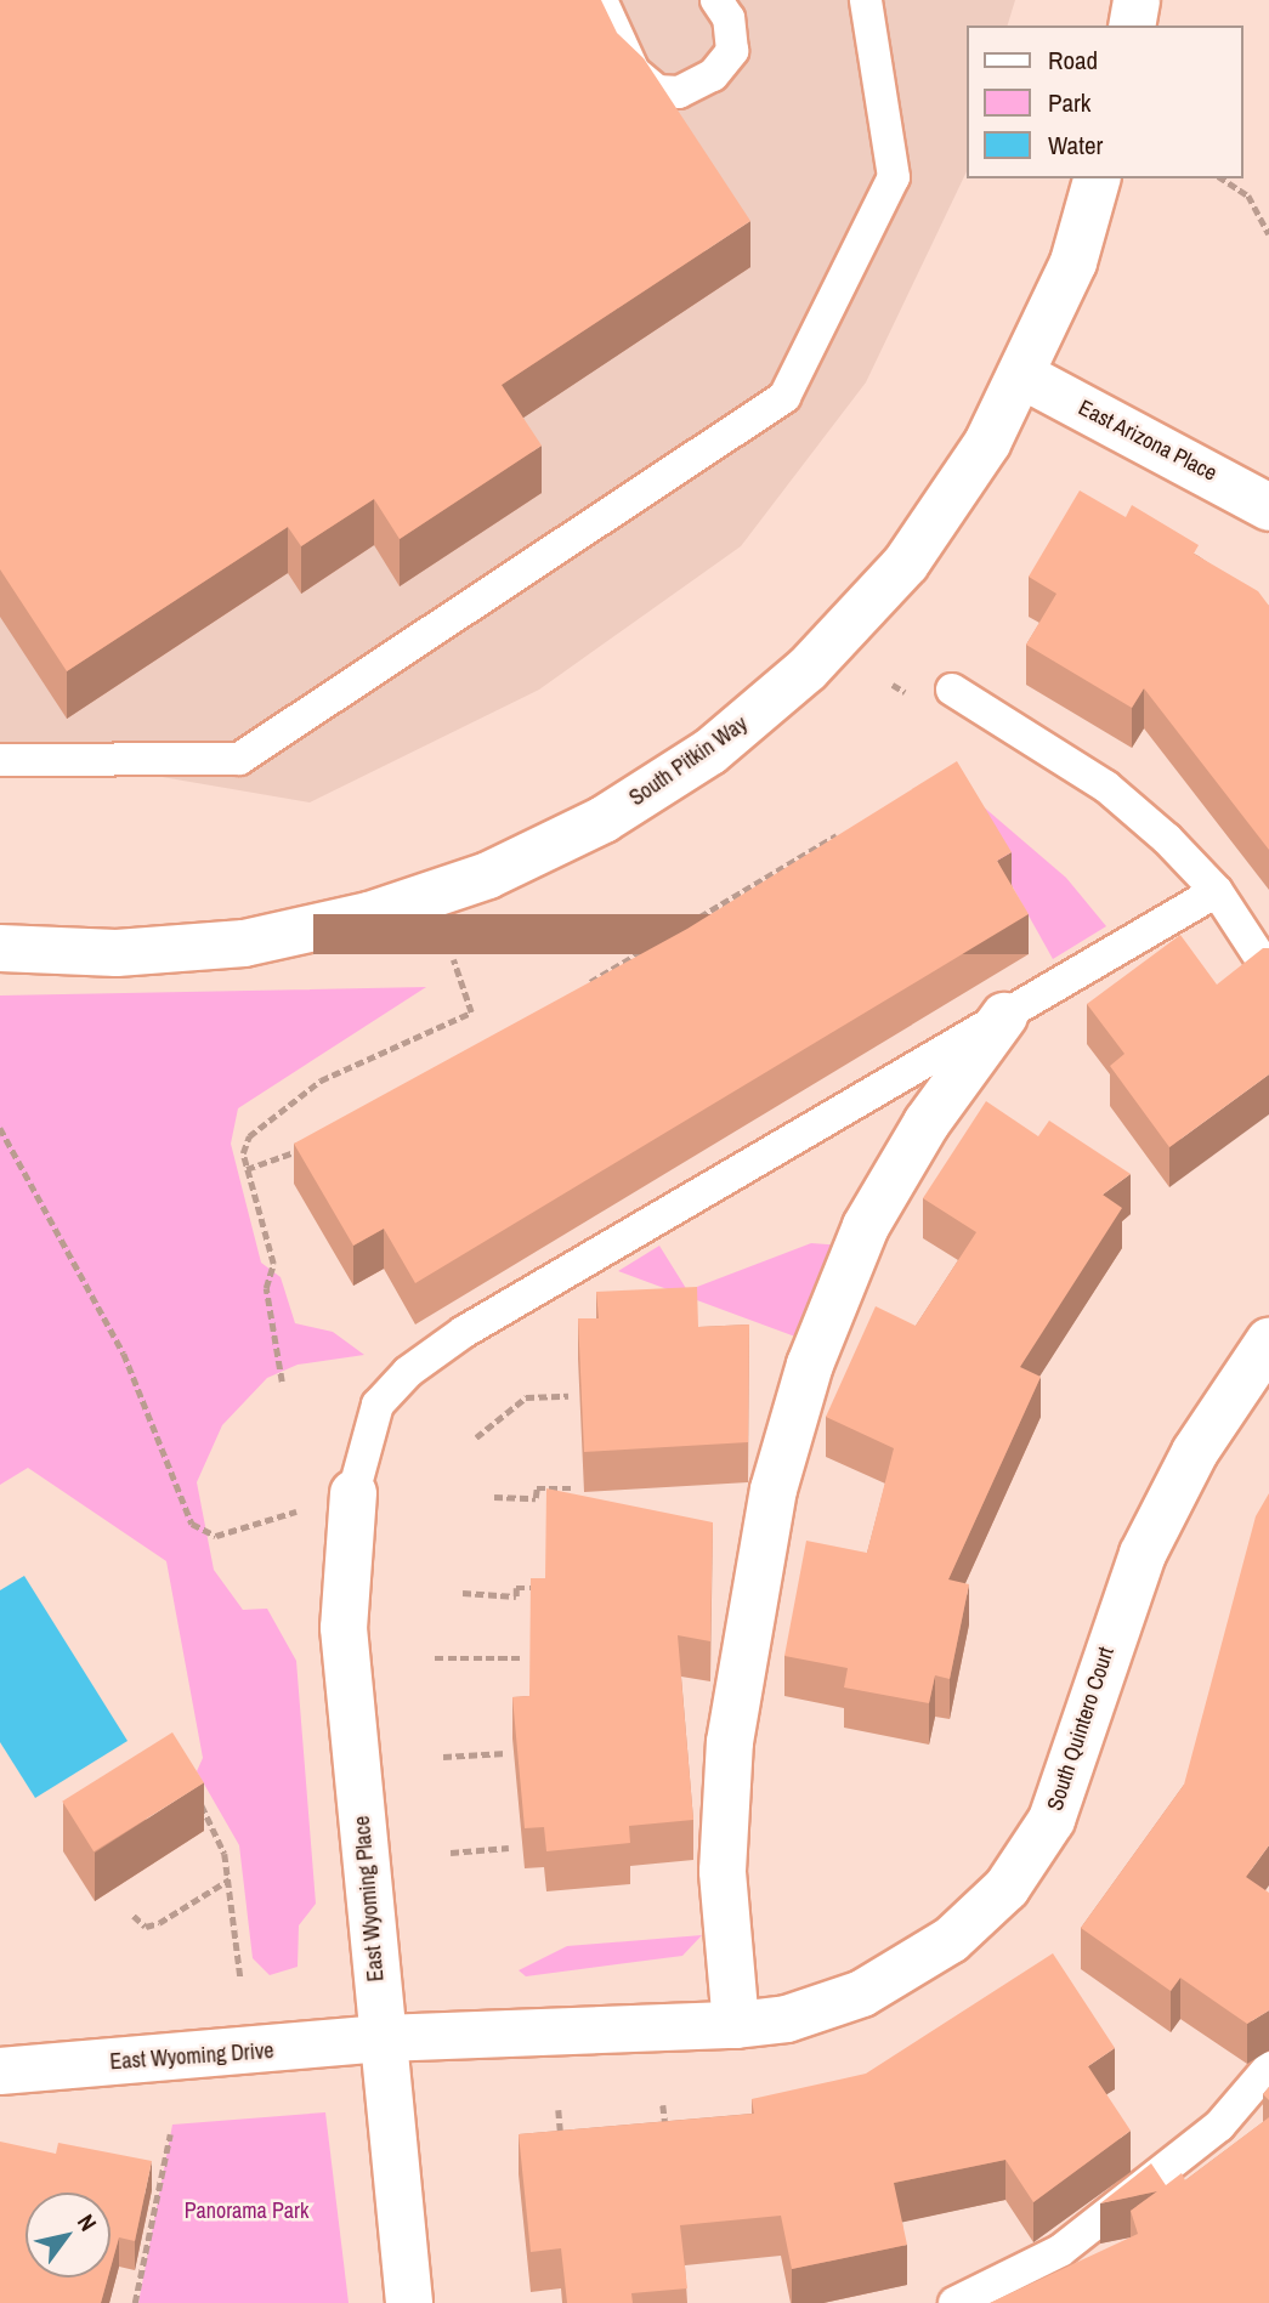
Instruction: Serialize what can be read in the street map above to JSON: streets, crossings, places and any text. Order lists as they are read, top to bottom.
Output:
{
  "streets": {
    "street": [
      "East Arizona Place",
      "South Pitkin Way",
      "South Quintero Court",
      "East Wyoming Place",
      "East Wyoming Drive"
    ]
  },
  "crossings": [
    ["East Arizona Place", "South Pitkin Way"],
    ["South Quintero Court", "East Wyoming Place"],
    ["South Quintero Court", "East Wyoming Drive"],
    ["East Wyoming Place", "East Wyoming Drive"]
  ],
  "parks": ["Panorama Park"],
  "legend": ["Road", "Park", "Water"],
  "north": "top right"
}
